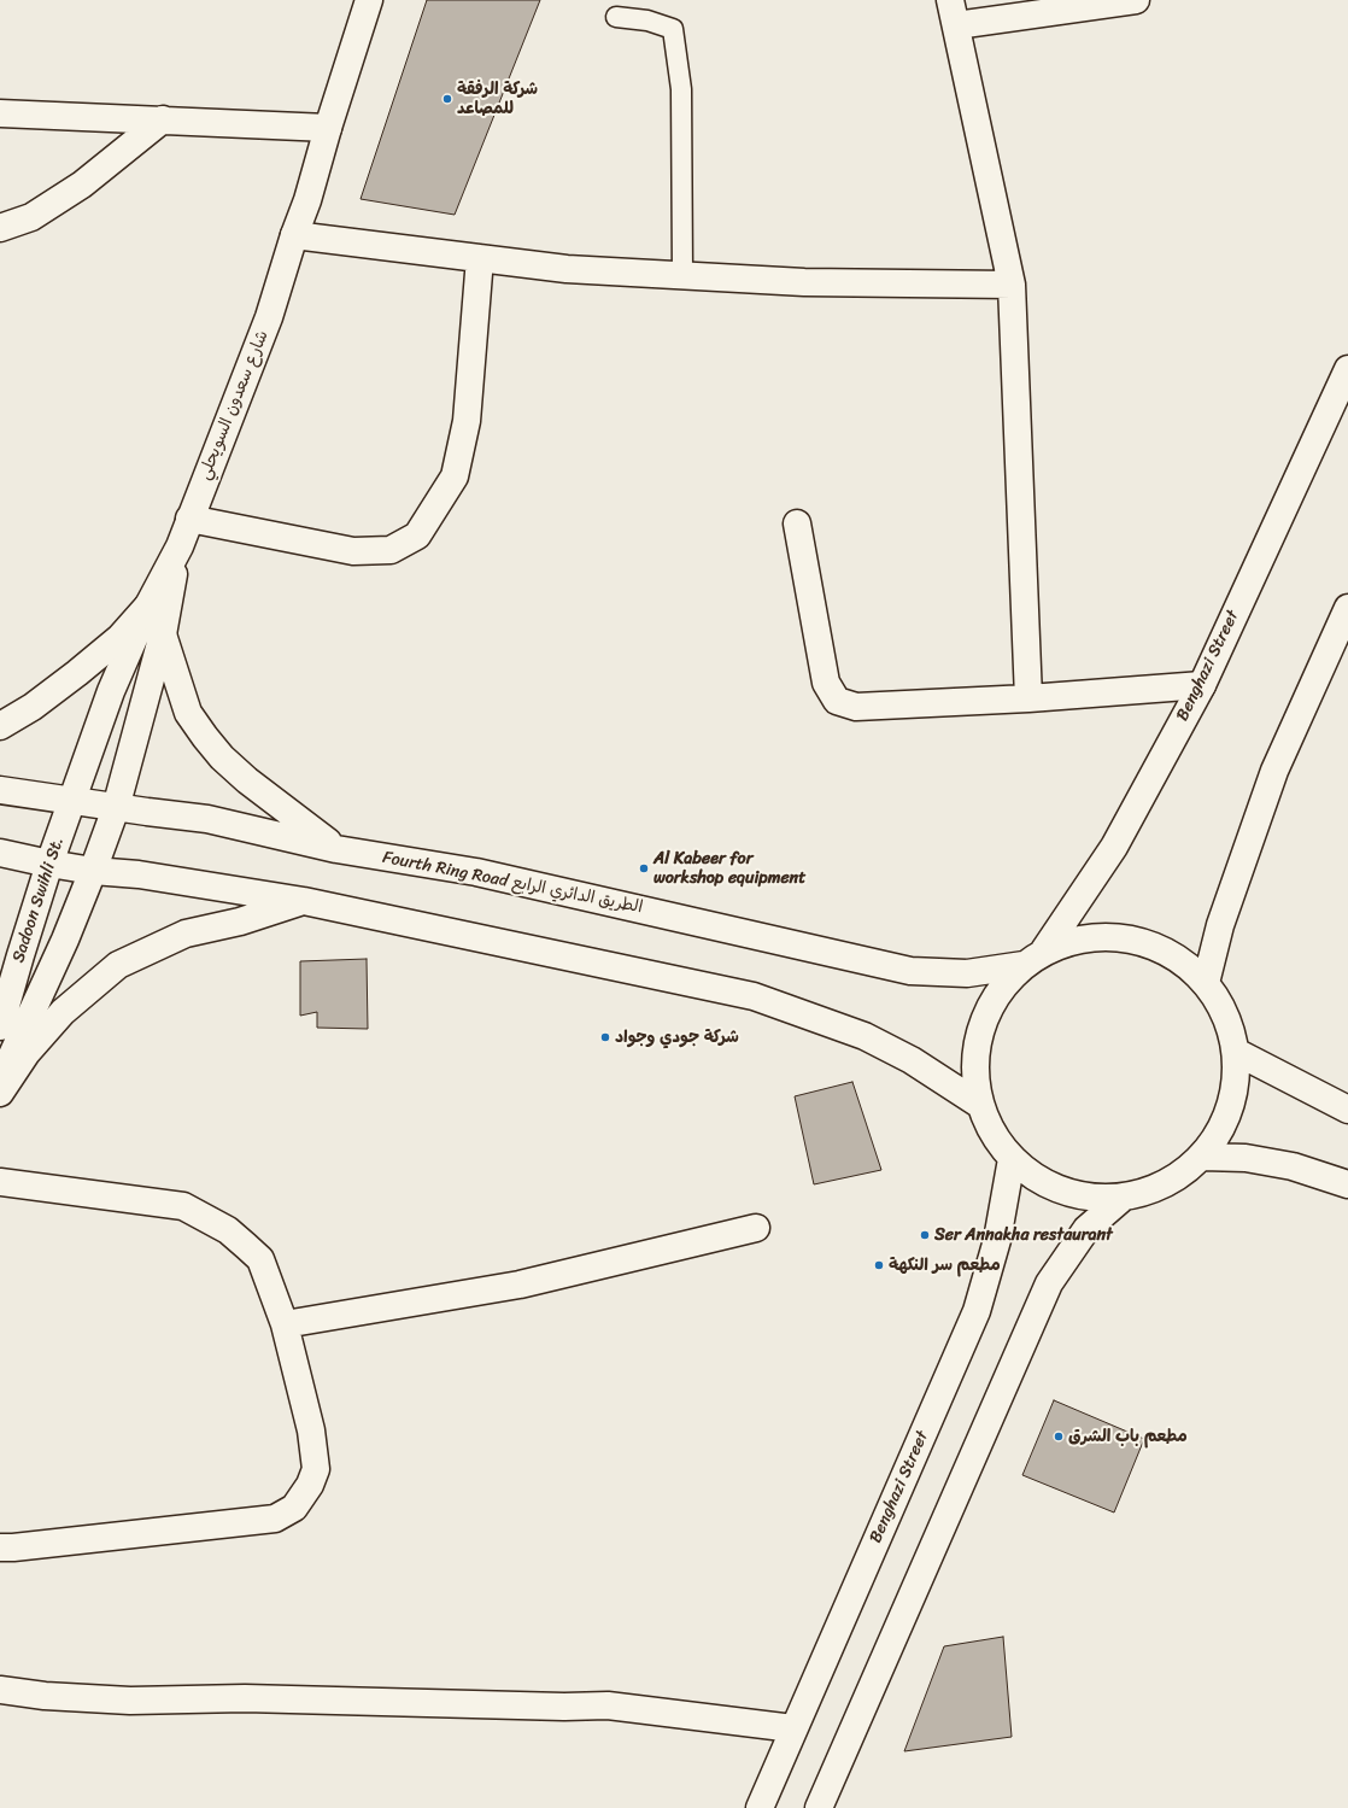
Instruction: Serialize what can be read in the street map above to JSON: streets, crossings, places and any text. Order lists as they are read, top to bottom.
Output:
{
  "streets": {
    "main road": [
      "شارع سعدون السويحلي",
      "Benghazi Street",
      "Fourth Ring Road الطريق الدائري الرابع",
      "Sadoon Swihli St."
    ]
  },
  "crossings": [
    ["شارع سعدون السويحلي", "Fourth Ring Road الطريق الدائري الرابع"],
    ["شارع سعدون السويحلي", "Sadoon Swihli St."],
    ["Benghazi Street", "Fourth Ring Road الطريق الدائري الرابع"],
    ["Fourth Ring Road الطريق الدائري الرابع", "Sadoon Swihli St."]
  ],
  "places": [
    "شركة الرفقة للمصاعد",
    "Al Kabeer for workshop equipment",
    "شركة جودي وجواد",
    "Ser Annakha restaurant",
    "مطعم سر النكهة",
    "مطعم باب الشرق"
  ]
}
